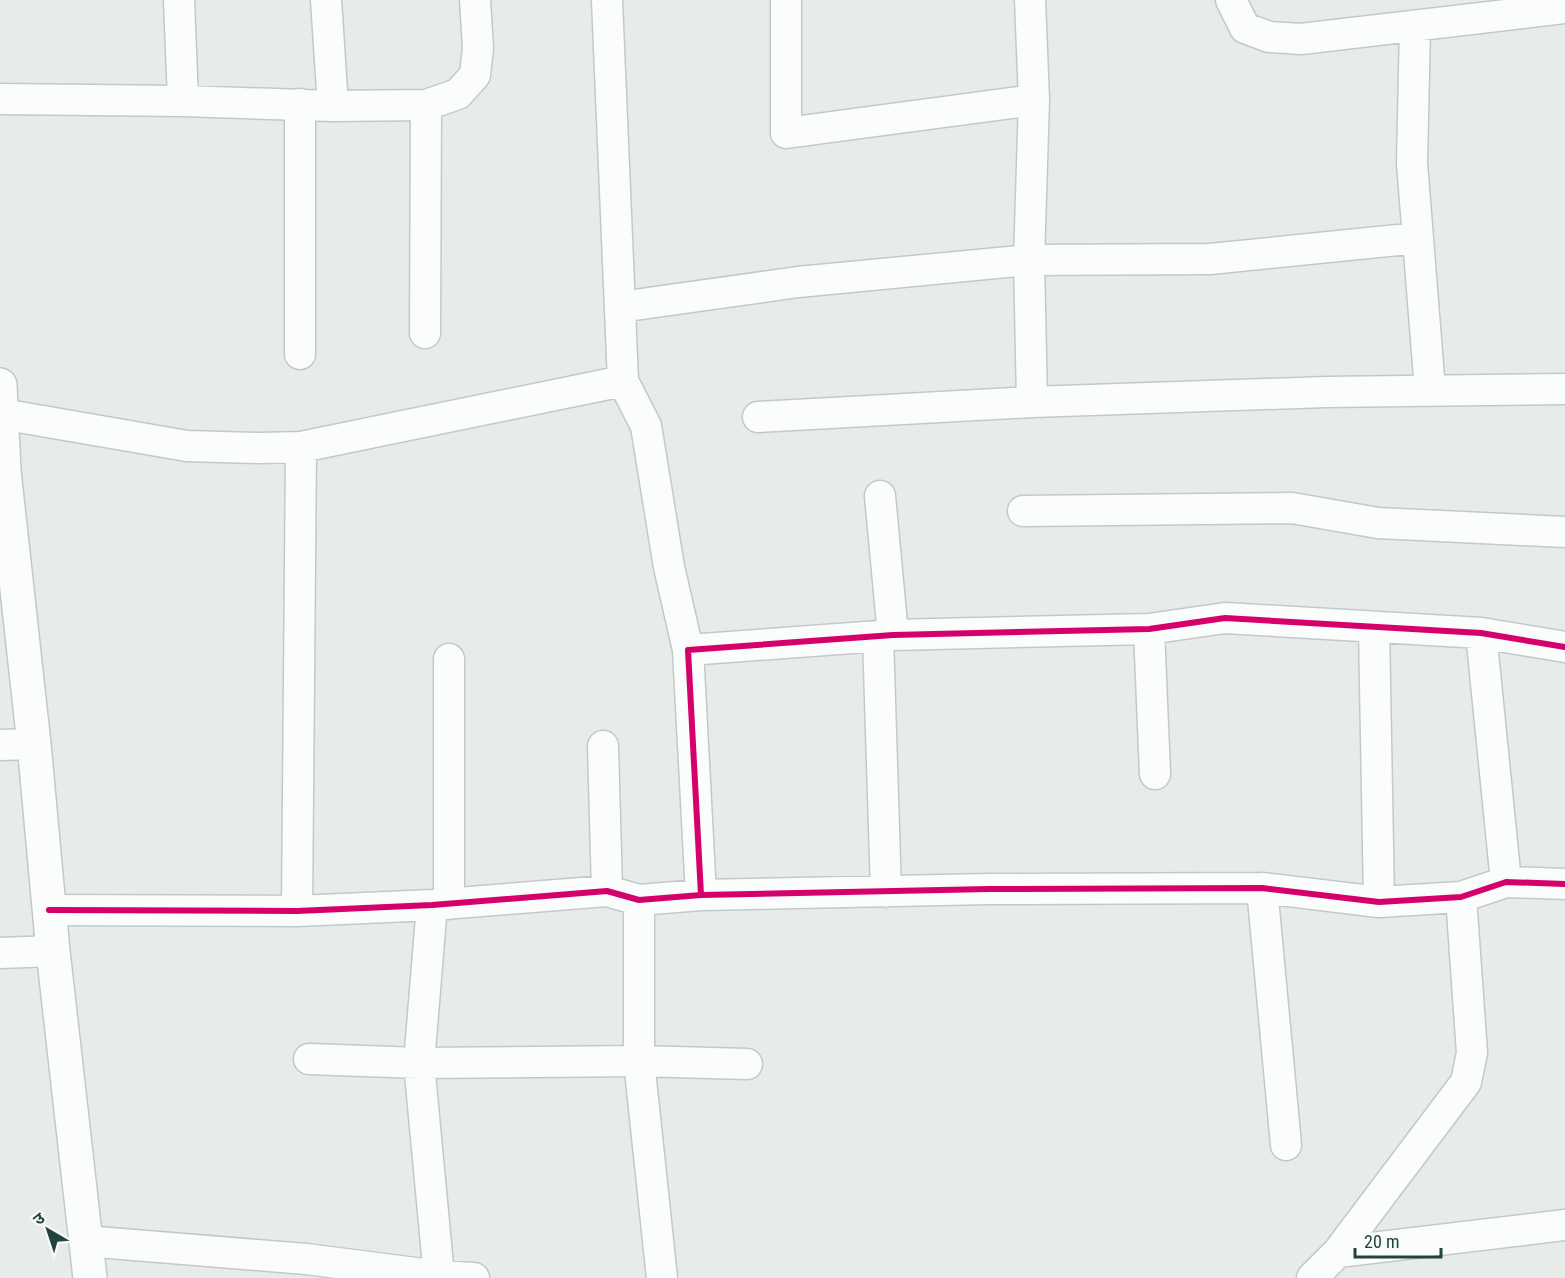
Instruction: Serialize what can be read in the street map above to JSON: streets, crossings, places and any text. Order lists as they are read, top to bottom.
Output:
{
  "scale_bar": "20 m",
  "north": "top left"
}
